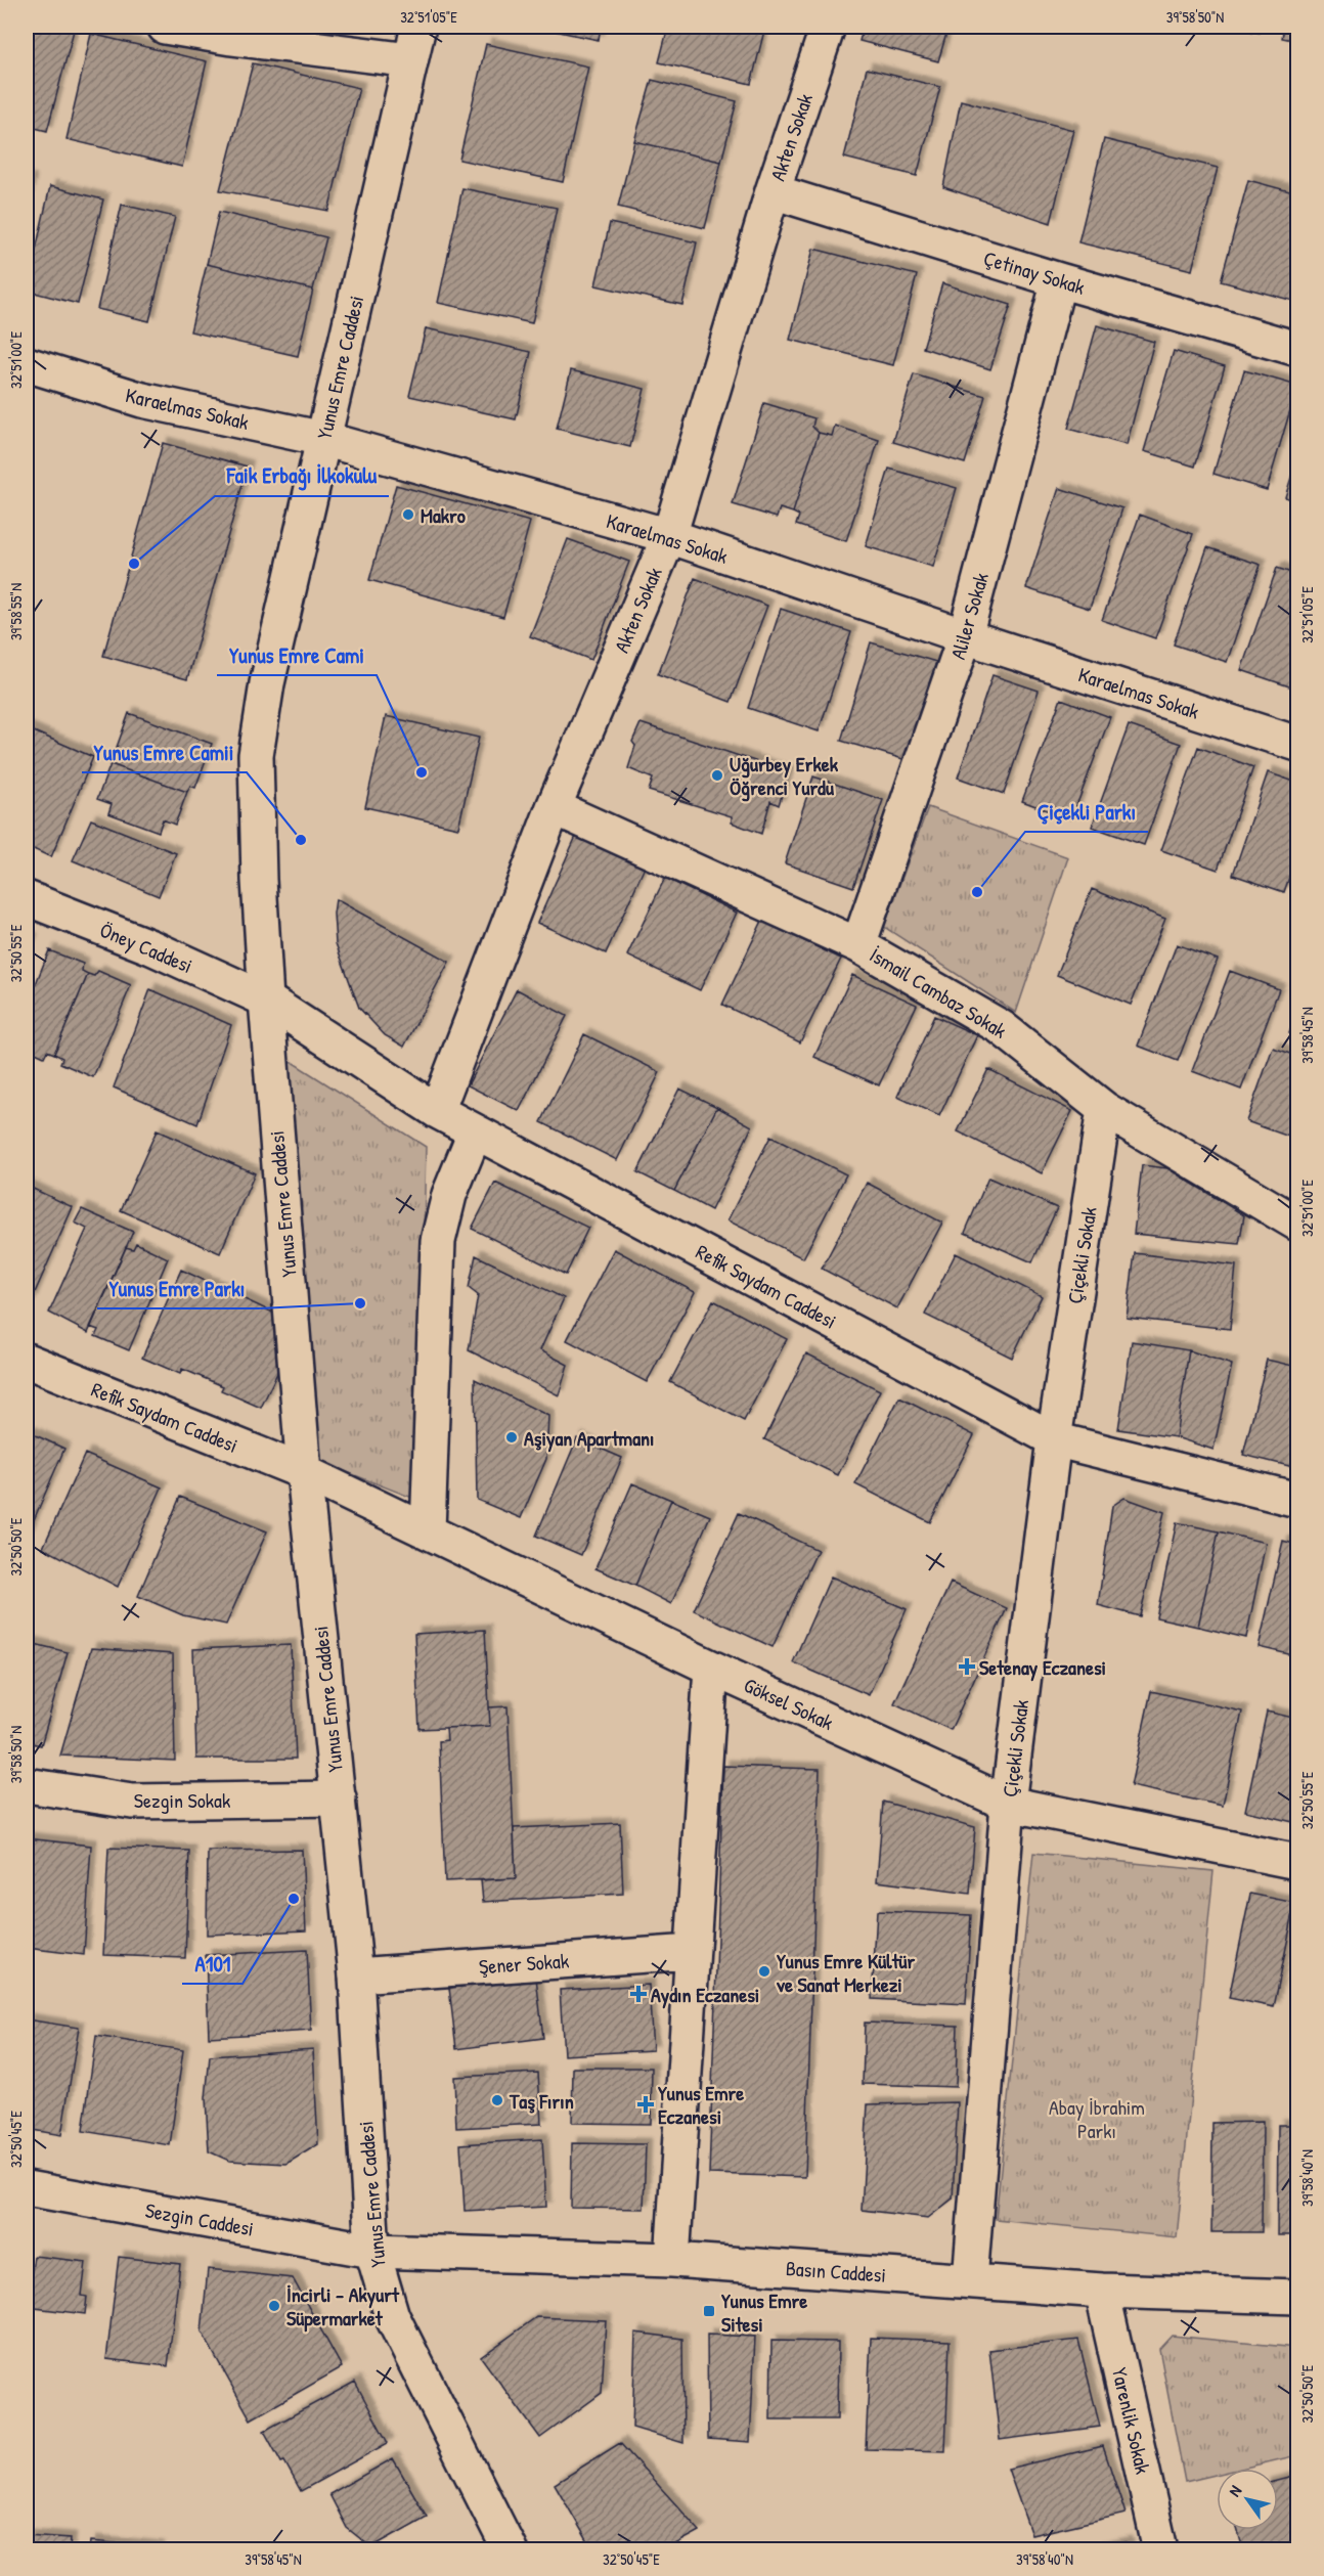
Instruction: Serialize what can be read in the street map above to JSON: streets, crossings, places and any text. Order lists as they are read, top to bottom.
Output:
{
  "streets": {
    "street": [
      "Akten Sokak",
      "Çetinay Sokak",
      "Yunus Emre Caddesi",
      "Karaelmas Sokak",
      "Aliler Sokak",
      "Öney Caddesi",
      "İsmail Cambaz Sokak",
      "Çiçekli Sokak",
      "Refik Saydam Caddesi",
      "Göksel Sokak",
      "Sezgin Sokak",
      "Şener Sokak",
      "Sezgin Caddesi",
      "Basın Caddesi",
      "Yarenlik Sokak"
    ]
  },
  "crossings": [
    ["Akten Sokak", "Çetinay Sokak"],
    ["Akten Sokak", "Karaelmas Sokak"],
    ["Akten Sokak", "İsmail Cambaz Sokak"],
    ["Akten Sokak", "Refik Saydam Caddesi"],
    ["Çetinay Sokak", "Aliler Sokak"],
    ["Yunus Emre Caddesi", "Karaelmas Sokak"],
    ["Yunus Emre Caddesi", "Öney Caddesi"],
    ["Yunus Emre Caddesi", "Refik Saydam Caddesi"],
    ["Yunus Emre Caddesi", "Göksel Sokak"],
    ["Yunus Emre Caddesi", "Sezgin Sokak"],
    ["Yunus Emre Caddesi", "Şener Sokak"],
    ["Yunus Emre Caddesi", "Sezgin Caddesi"],
    ["Yunus Emre Caddesi", "Basın Caddesi"],
    ["Karaelmas Sokak", "Aliler Sokak"],
    ["Aliler Sokak", "İsmail Cambaz Sokak"],
    ["Öney Caddesi", "Refik Saydam Caddesi"],
    ["İsmail Cambaz Sokak", "Çiçekli Sokak"],
    ["Çiçekli Sokak", "Refik Saydam Caddesi"],
    ["Çiçekli Sokak", "Göksel Sokak"],
    ["Çiçekli Sokak", "Basın Caddesi"],
    ["Refik Saydam Caddesi", "Göksel Sokak"],
    ["Sezgin Caddesi", "Basın Caddesi"],
    ["Basın Caddesi", "Yarenlik Sokak"]
  ],
  "parks": ["Abay İbrahim Parkı"],
  "places": {
    "other": [
      "Makro",
      "Faik Erbağı İlkokulu",
      "Yunus Emre Cami",
      "Uğurbey Erkek Öğrenci Yurdu",
      "Yunus Emre Camii",
      "Çiçekli Parkı",
      "Yunus Emre Parkı",
      "Aşiyan Apartmanı",
      "A101",
      "Yunus Emre Kültür ve Sanat Merkezi",
      "Taş Fırın",
      "İncirli - Akyurt Süpermarket"
    ],
    "health": ["Setenay Eczanesi", "Aydın Eczanesi", "Yunus Emre Eczanesi"],
    "transit": ["Yunus Emre Sitesi"]
  },
  "north": "top left",
  "coordinates": [
    "32°51'05\"E",
    "39°58'50\"N",
    "32°51'00\"E",
    "39°58'55\"N",
    "32°50'55\"E",
    "39°58'45\"N",
    "32°50'50\"E",
    "32°50'45\"E",
    "39°58'40\"N"
  ]
}
